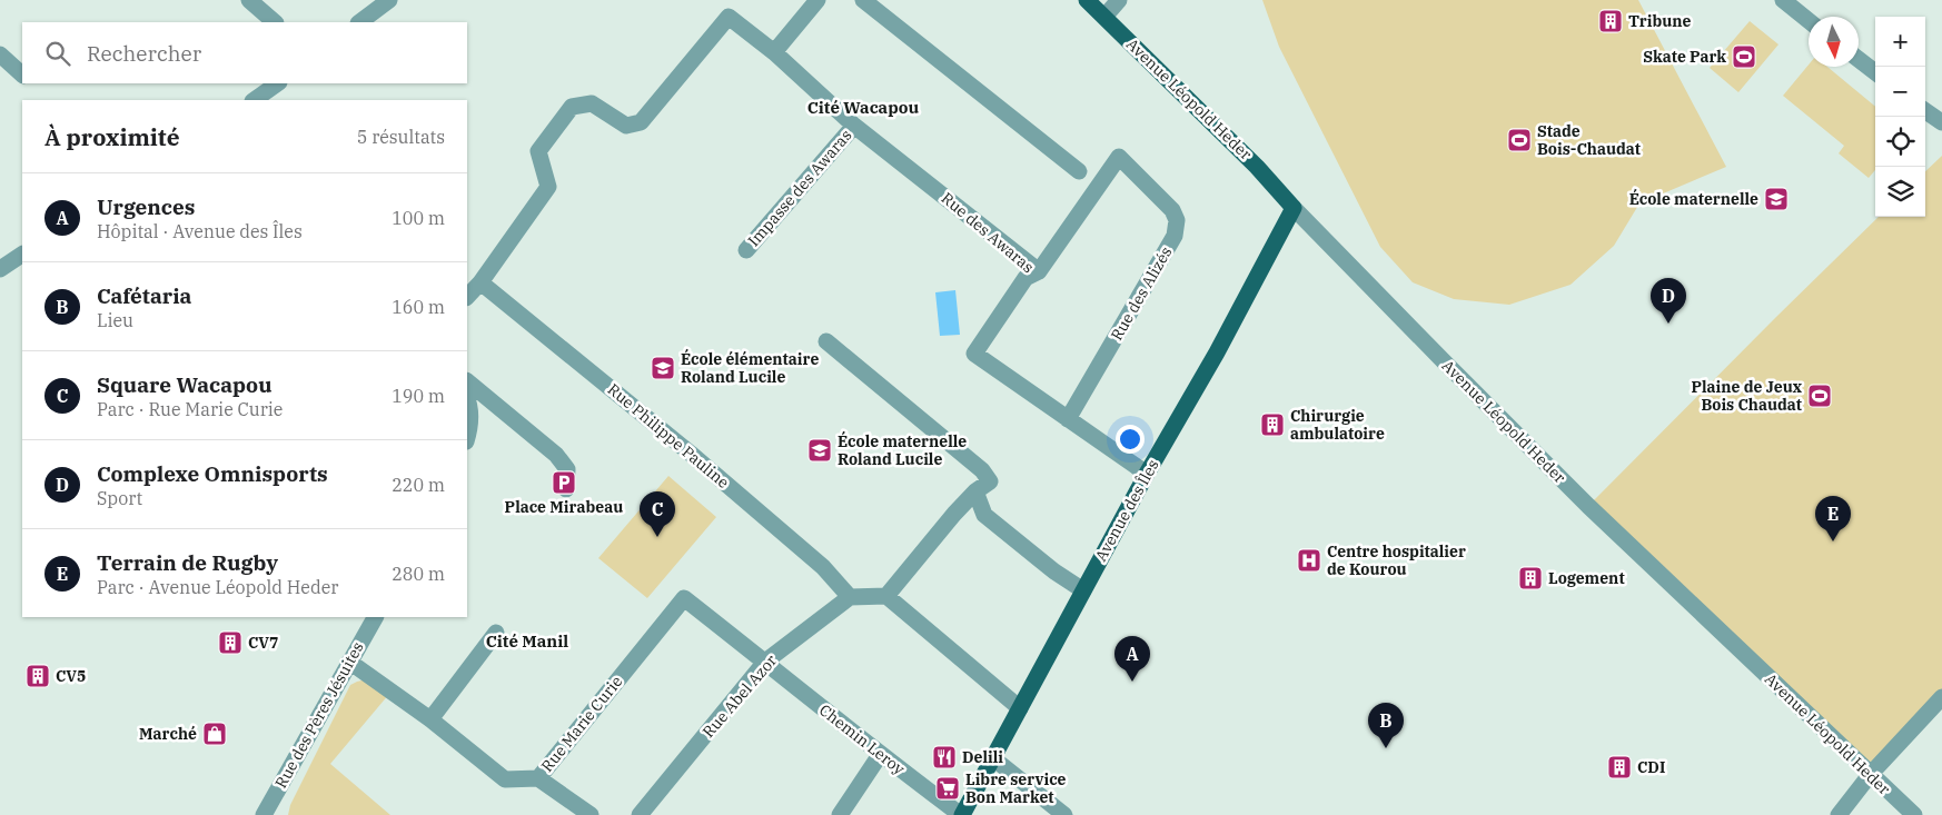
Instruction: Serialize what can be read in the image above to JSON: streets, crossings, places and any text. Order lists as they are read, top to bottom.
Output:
{
  "streets": {
    "main road": ["Avenue Léopold Heder", "Avenue des Îles"],
    "street": [
      "Impasse des Awaras",
      "Rue des Awaras",
      "Rue des Alizés",
      "Rue Philippe Pauline",
      "Rue Abel Azor",
      "Rue des Pères Jésuites",
      "Rue Marie Curie",
      "Chemin Leroy"
    ]
  },
  "crossings": [
    ["Avenue Léopold Heder", "Avenue des Îles"],
    ["Impasse des Awaras", "Rue des Awaras"],
    ["Rue des Awaras", "Rue des Alizés"],
    ["Rue des Awaras", "Rue Philippe Pauline"],
    ["Rue Philippe Pauline", "Rue Abel Azor"],
    ["Avenue des Îles", "Chemin Leroy"],
    ["Rue Abel Azor", "Rue Marie Curie"],
    ["Rue Abel Azor", "Chemin Leroy"],
    ["Rue des Pères Jésuites", "Rue Marie Curie"],
    ["Rue Marie Curie", "Chemin Leroy"]
  ],
  "districts": ["Cité Wacapou", "Cité Manil"],
  "places": {
    "building": [
      "Tribune",
      "Chirurgie ambulatoire",
      "Logement",
      "CV7",
      "CV5",
      "CDI"
    ],
    "sports": ["Skate Park", "Stade Bois-Chaudat", "Plaine de Jeux Bois Chaudat"],
    "school or university": ["École maternelle", "École élémentaire Roland Lucile", "École maternelle Roland Lucile"],
    "parking": ["Place Mirabeau"],
    "hospital": ["Centre hospitalier de Kourou"],
    "shop": ["Marché"],
    "restaurant": ["Delili"],
    "supermarket": ["Libre service Bon Market"]
  },
  "north": "bottom",
  "page": {
    "map_buttons": ["+", "−"],
    "search": "Rechercher",
    "heading": ["À proximité", "5 résultats"],
    "list": [
      {
        "mark": "A",
        "name": "Urgences",
        "note": "Hôpital · Avenue des Îles",
        "value": "100 m"
      },
      {
        "mark": "B",
        "name": "Cafétaria",
        "note": "Lieu",
        "value": "160 m"
      },
      {
        "mark": "C",
        "name": "Square Wacapou",
        "note": "Parc · Rue Marie Curie",
        "value": "190 m"
      },
      {
        "mark": "D",
        "name": "Complexe Omnisports",
        "note": "Sport",
        "value": "220 m"
      },
      {
        "mark": "E",
        "name": "Terrain de Rugby",
        "note": "Parc · Avenue Léopold Heder",
        "value": "280 m"
      }
    ],
    "pins": [
      "D",
      "C",
      "E",
      "A",
      "B"
    ]
  }
}
